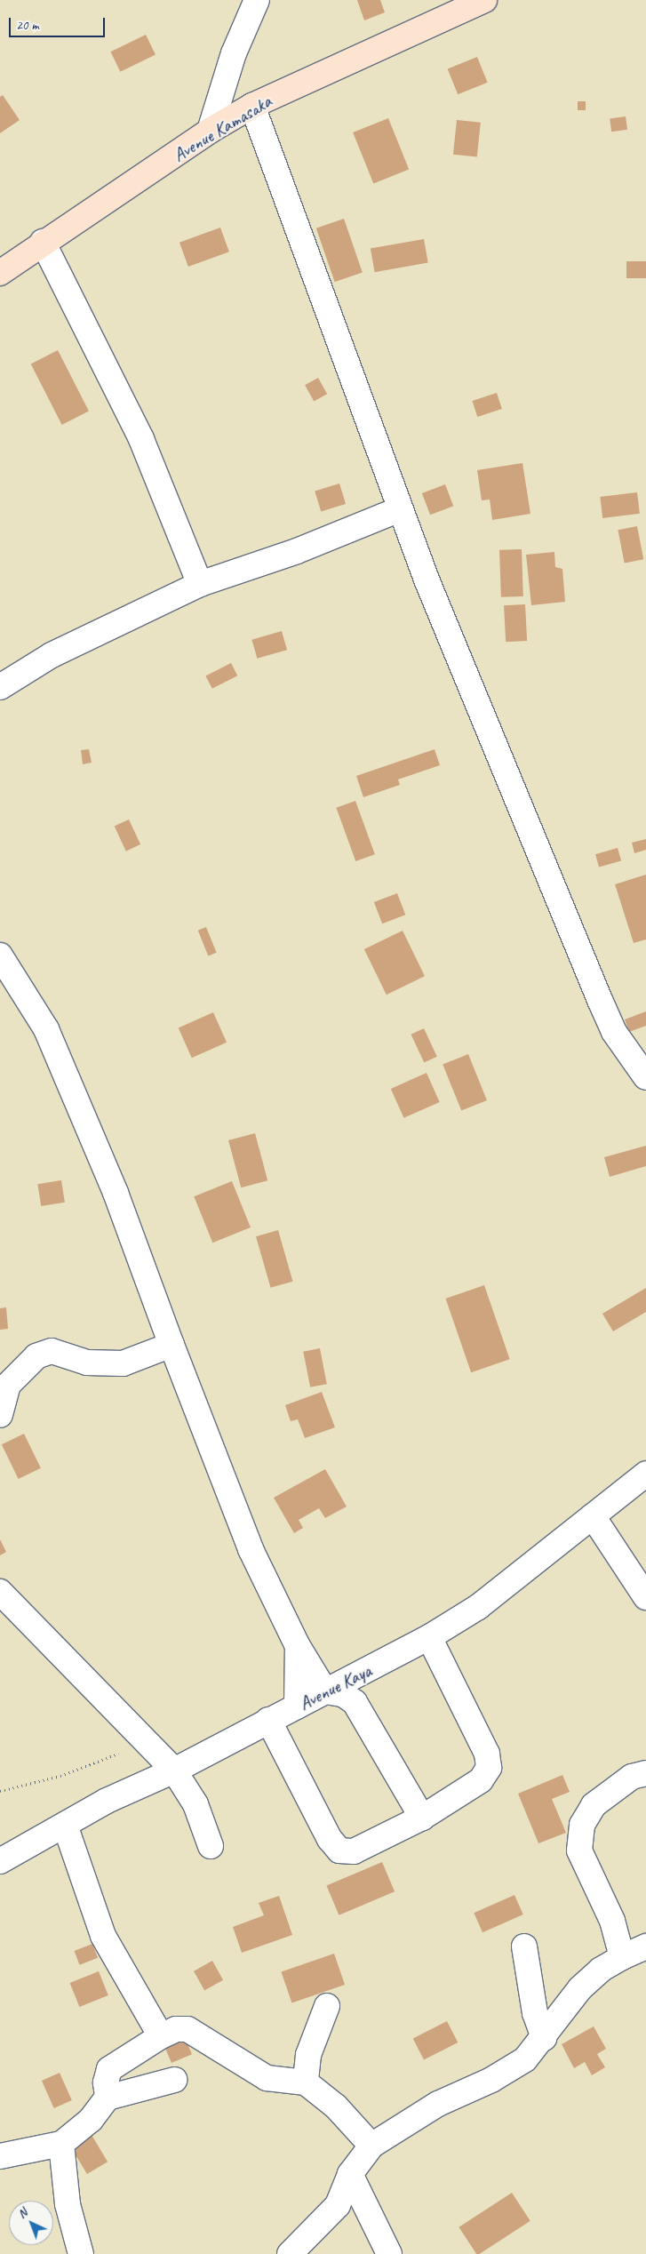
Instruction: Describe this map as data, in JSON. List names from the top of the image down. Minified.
{"streets":{"street":["Avenue Kamasaka","Avenue Kaya"]},"scale_bar":"20 m","north":"top left"}
